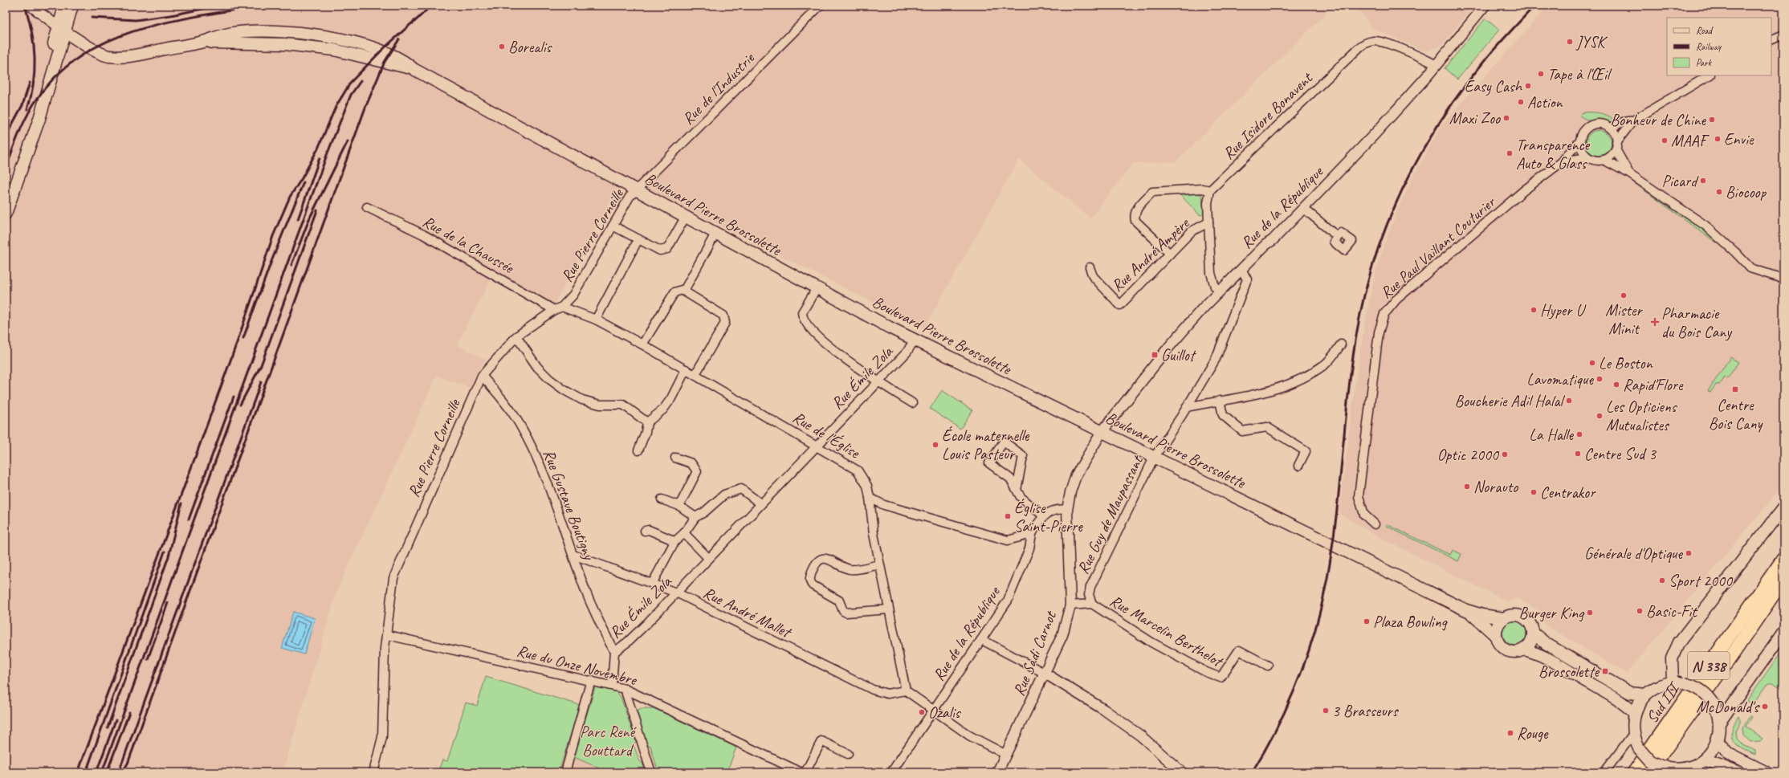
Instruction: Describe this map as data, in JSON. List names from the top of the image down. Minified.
{"streets":{"highway":["N 338","Sud III"],"main road":["Boulevard Pierre Brossolette"],"street":["Rue de l'Industrie","Rue Isidore Bonavent","Rue de la République","Rue Pierre Corneille","Rue de la Chaussée","Rue Paul Vaillant Couturier","Rue André Ampère","Rue Émile Zola","Rue de l'Église","Rue Gustave Boutigny","Rue Guy de Maupassant","Rue André Mallet","Rue Marcelin Berthelot","Rue Sadi Carnot","Rue du Onze Novembre"]},"crossings":[["Rue de l'Industrie","Boulevard Pierre Brossolette"],["Rue de l'Industrie","Rue Pierre Corneille"],["Rue Isidore Bonavent","Rue de la République"],["Rue de la République","Boulevard Pierre Brossolette"],["Rue de la République","Rue Guy de Maupassant"],["Rue de la République","Rue Sadi Carnot"],["Boulevard Pierre Brossolette","Rue Pierre Corneille"],["Boulevard Pierre Brossolette","Rue Émile Zola"],["Boulevard Pierre Brossolette","Rue Guy de Maupassant"],["Boulevard Pierre Brossolette","Rue Sadi Carnot"],["Rue Pierre Corneille","Rue de la Chaussée"],["Rue Pierre Corneille","Rue de l'Église"],["Rue Pierre Corneille","Rue Gustave Boutigny"],["Rue Pierre Corneille","Rue du Onze Novembre"],["Rue Émile Zola","Rue de l'Église"],["Rue Émile Zola","Rue Gustave Boutigny"],["Rue Émile Zola","Rue André Mallet"],["Rue Émile Zola","Rue du Onze Novembre"],["Rue de l'Église","Rue André Mallet"],["Rue Gustave Boutigny","Rue André Mallet"],["Rue Guy de Maupassant","Rue Marcelin Berthelot"],["Rue Marcelin Berthelot","Rue Sadi Carnot"]],"parks":["Parc René Bouttard"],"places":{"other":["JYSK","Borealis","Tape à l'Œil","Easy Cash","Action","Maxi Zoo","Bonheur de Chine","Envie","MAAF","Transparence Auto & Glass","Picard","Biocoop","Mister Minit","Hyper U","Le Boston","Lavomatique","Rapid'Flore","Boucherie Adil Halal","Les Opticiens Mutualistes","La Halle","École maternelle Louis Pasteur","Centre Sud 3","Optic 2000","Norauto","Centrakor","Église Saint-Pierre","Générale d'Optique","Sport 2000","Basic-Fit","Burger King","Plaza Bowling","McDonald's","3 Brasseurs","Ozalis","Rouge"],"health":["Pharmacie du Bois Cany"],"transit":["Guillot","Centre Bois Cany","Brossolette"]},"legend":["Road","Railway","Park"]}
